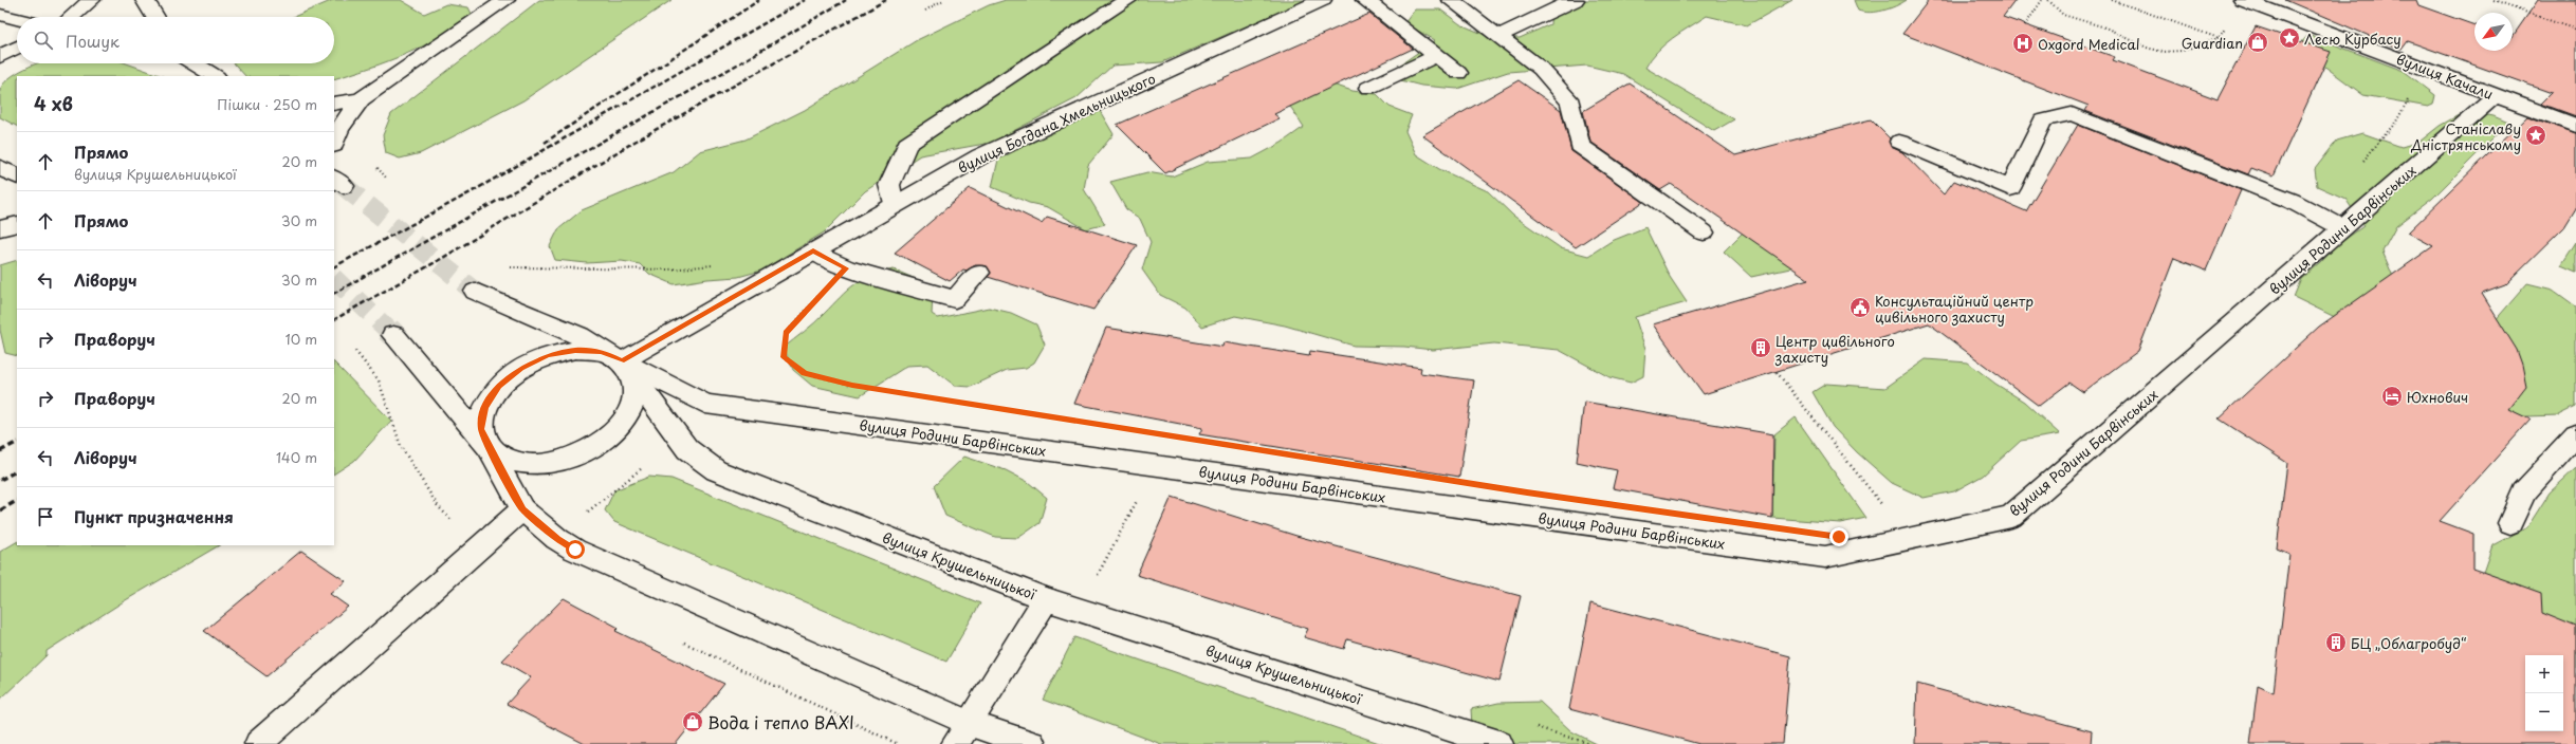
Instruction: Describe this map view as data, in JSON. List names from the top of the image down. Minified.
{"streets":{"main road":["вулиця Качали","вулиця Богдана Хмельницького","вулиця Родини Барвінських","вулиця Крушельницької"]},"crossings":[["вулиця Качали","вулиця Родини Барвінських"],["вулиця Богдана Хмельницького","вулиця Родини Барвінських"],["вулиця Богдана Хмельницького","вулиця Крушельницької"],["вулиця Родини Барвінських","вулиця Крушельницької"]],"places":{"place":["Лесю Курбасу","Станіславу Дністрянському"],"shop":["Guardian","Вода і тепло BAXI"],"hospital":["Oxgord Medical"],"public building":["Консультаційний центр цивільного захисту"],"building":["Центр цивільного захисту","БЦ „Облагробуд“"],"hotel":["Юхнович"]},"north":"bottom left","page":{"search":"Пошук","heading":["4 хв","Пішки · 250 m"],"list":[["Прямо","вулиця Крушельницької","20 m"],["Прямо","30 m"],["Ліворуч","30 m"],["Праворуч","10 m"],["Праворуч","20 m"],["Ліворуч","140 m"],"Пункт призначення"],"map_buttons":["+","−"]}}
